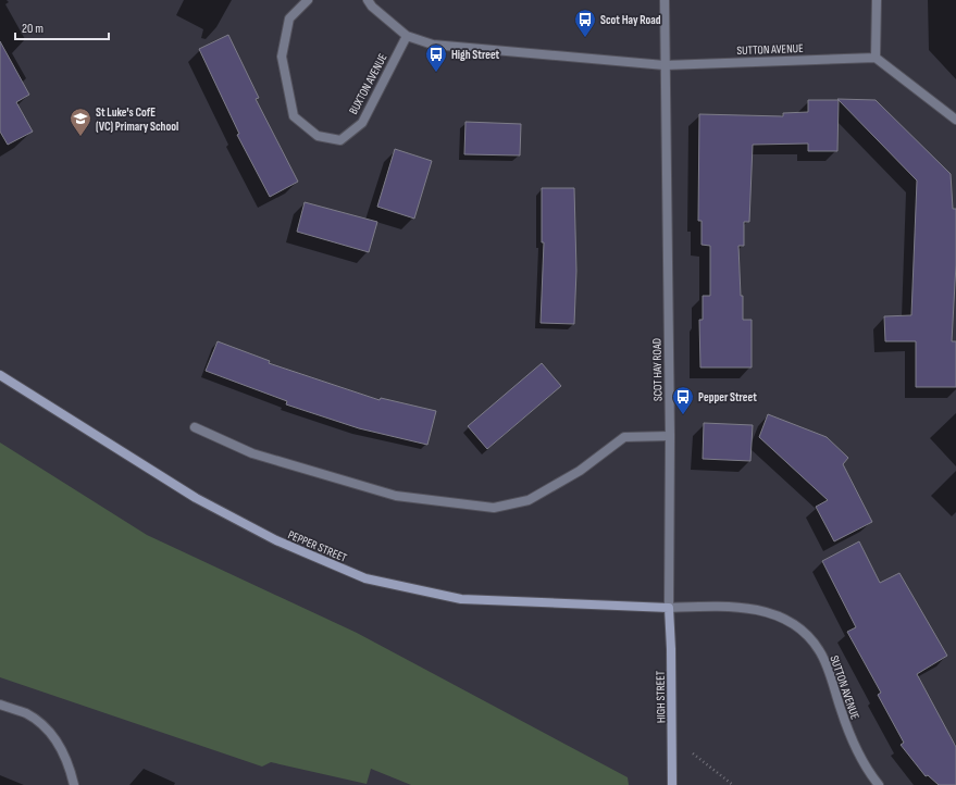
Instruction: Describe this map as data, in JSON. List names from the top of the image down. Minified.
{"streets":{"main road":["PEPPER STREET","HIGH STREET"],"street":["SUTTON AVENUE","BUXTON AVENUE","SCOT HAY ROAD"]},"crossings":[["SUTTON AVENUE","SCOT HAY ROAD"],["SUTTON AVENUE","PEPPER STREET"],["SUTTON AVENUE","HIGH STREET"],["SCOT HAY ROAD","PEPPER STREET"],["SCOT HAY ROAD","HIGH STREET"],["PEPPER STREET","HIGH STREET"]],"places":{"bus stop":["Scot Hay Road","High Street","Pepper Street"],"school or university":["St Luke's CofE (VC) Primary School"]},"scale_bar":"20 m"}
